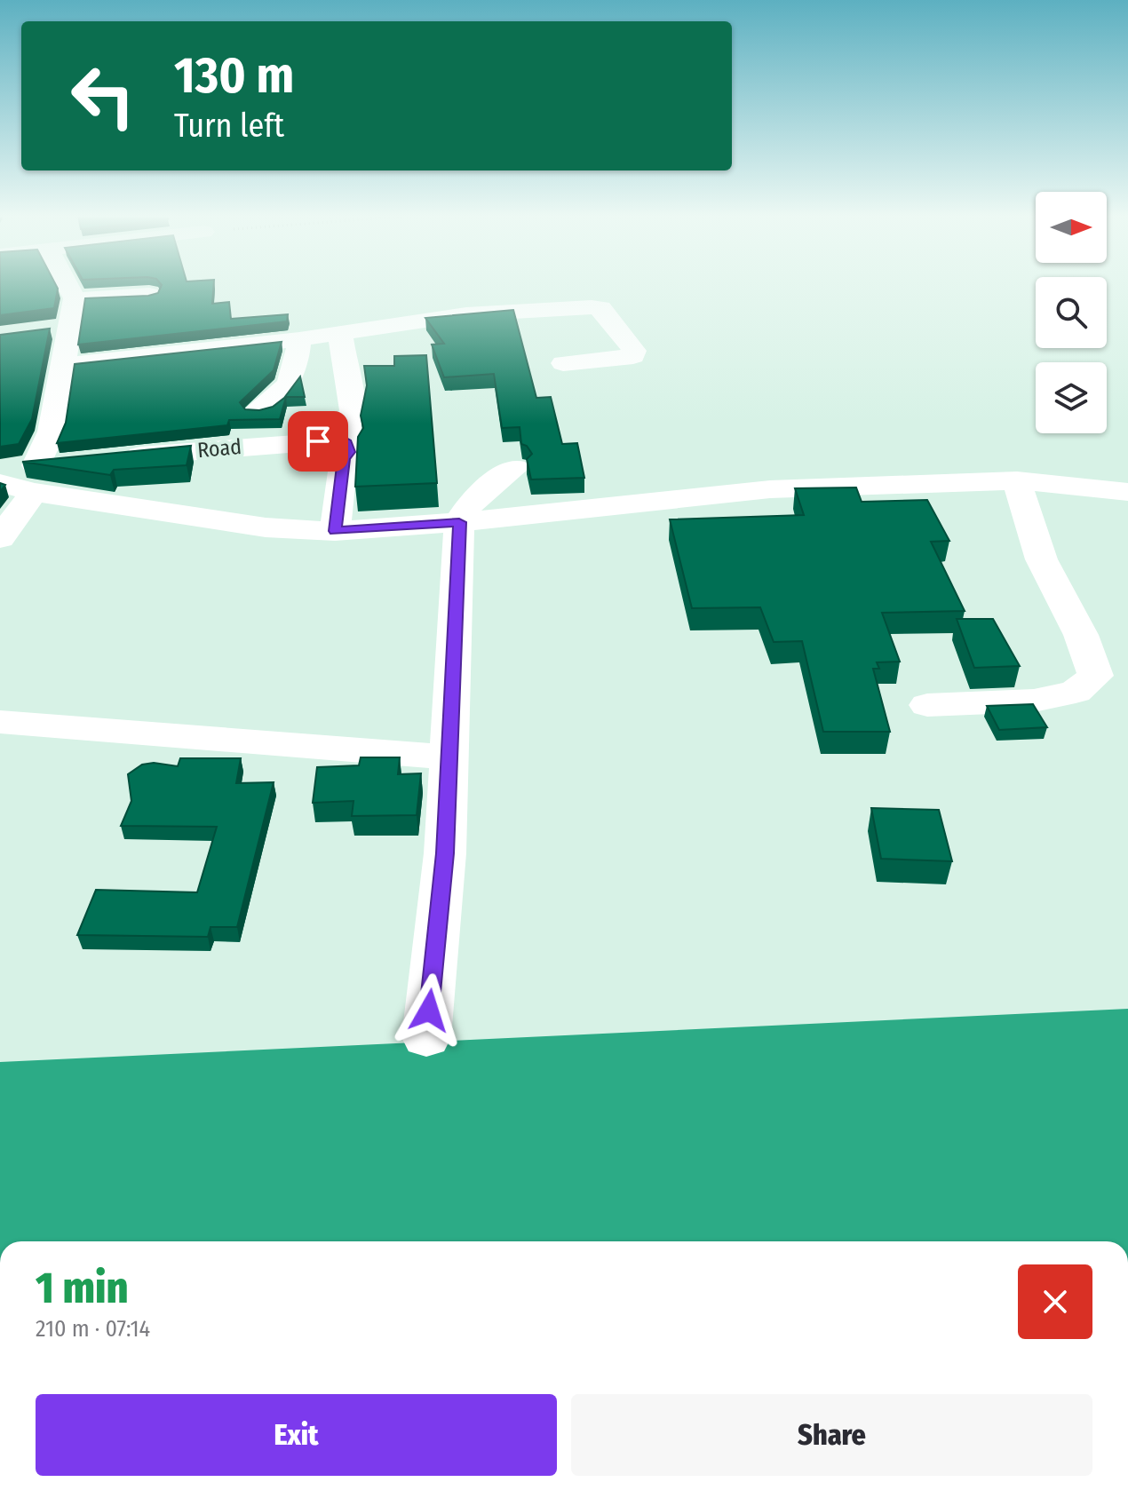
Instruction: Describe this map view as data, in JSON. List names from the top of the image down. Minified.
{"streets":{"street":["Road"]},"north":"right","page":{"turn":["130 m","Turn left"],"heading":["1 min","210 m · 07:14"],"buttons":["Exit","Share"]}}
